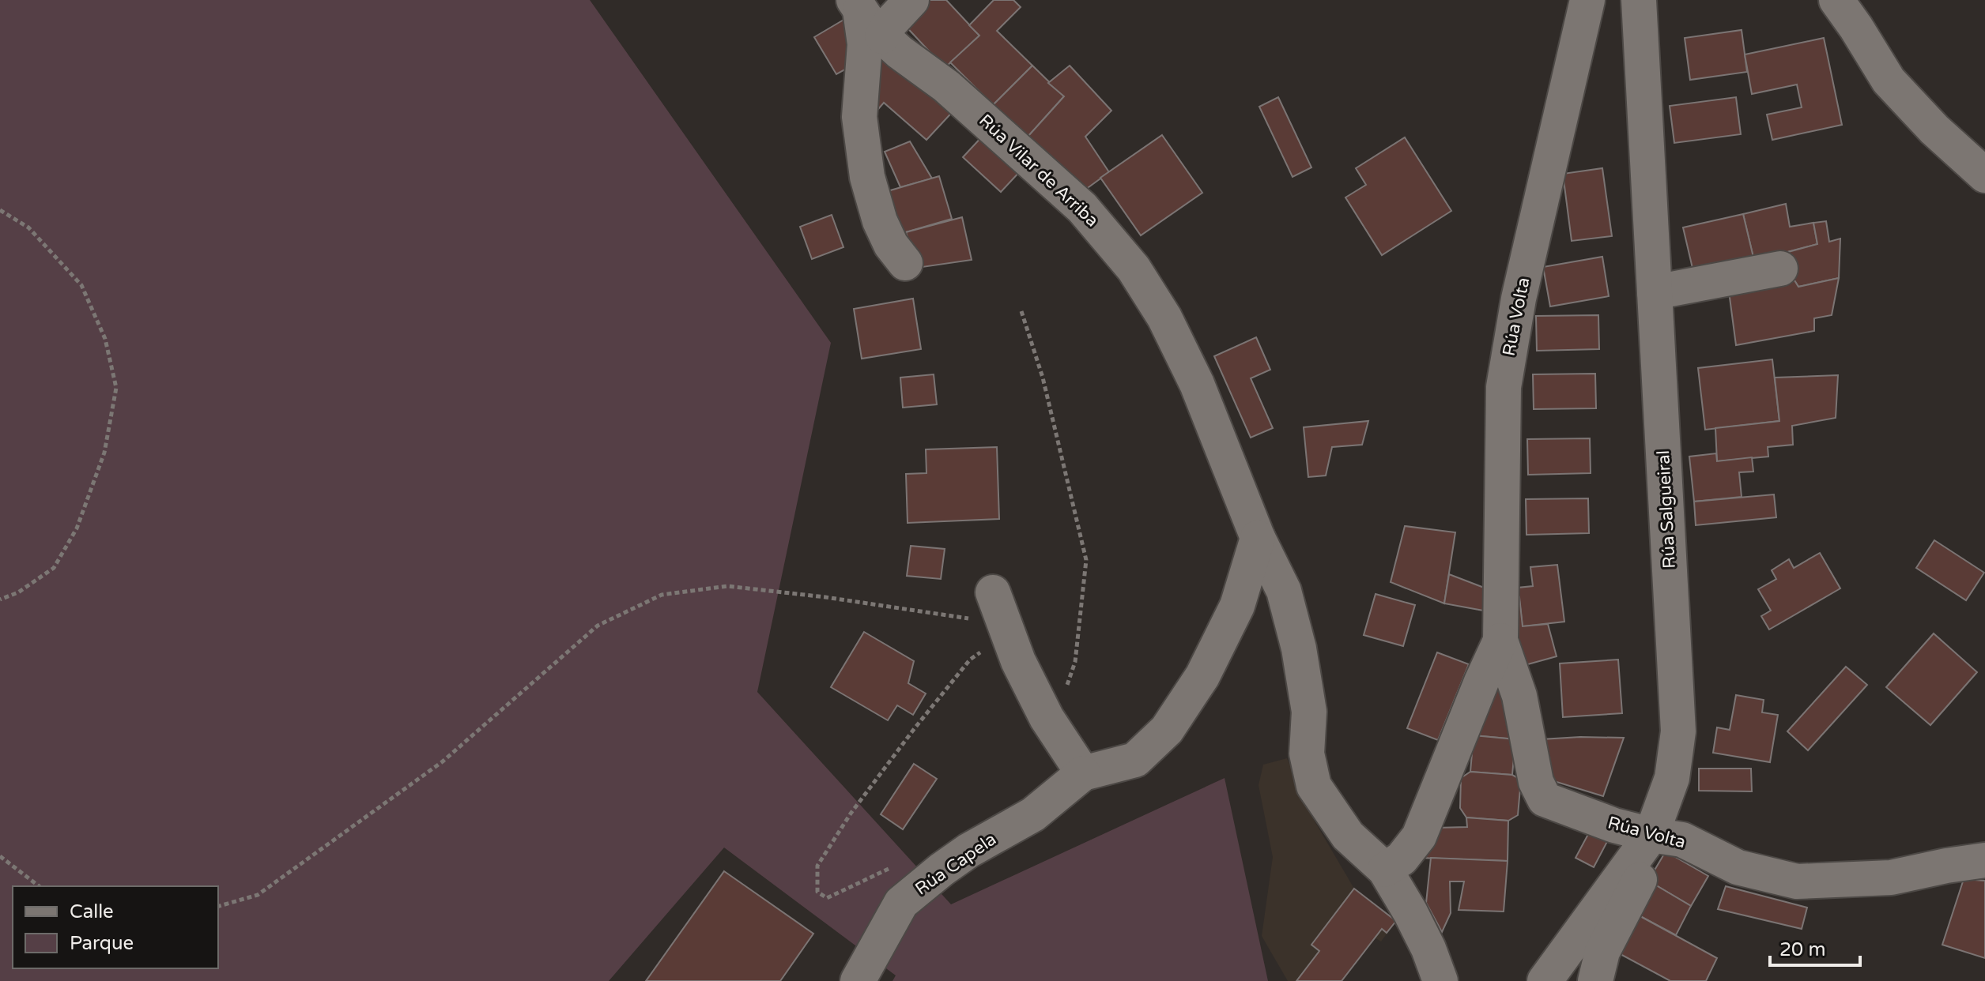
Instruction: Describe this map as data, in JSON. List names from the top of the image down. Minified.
{"streets":{"street":["Rúa Vilar de Arriba","Rúa Volta","Rúa Salgueiral","Rúa Capela"]},"crossings":[["Rúa Vilar de Arriba","Rúa Volta"],["Rúa Volta","Rúa Salgueiral"]],"legend":["Calle","Parque"],"scale_bar":"20 m"}
